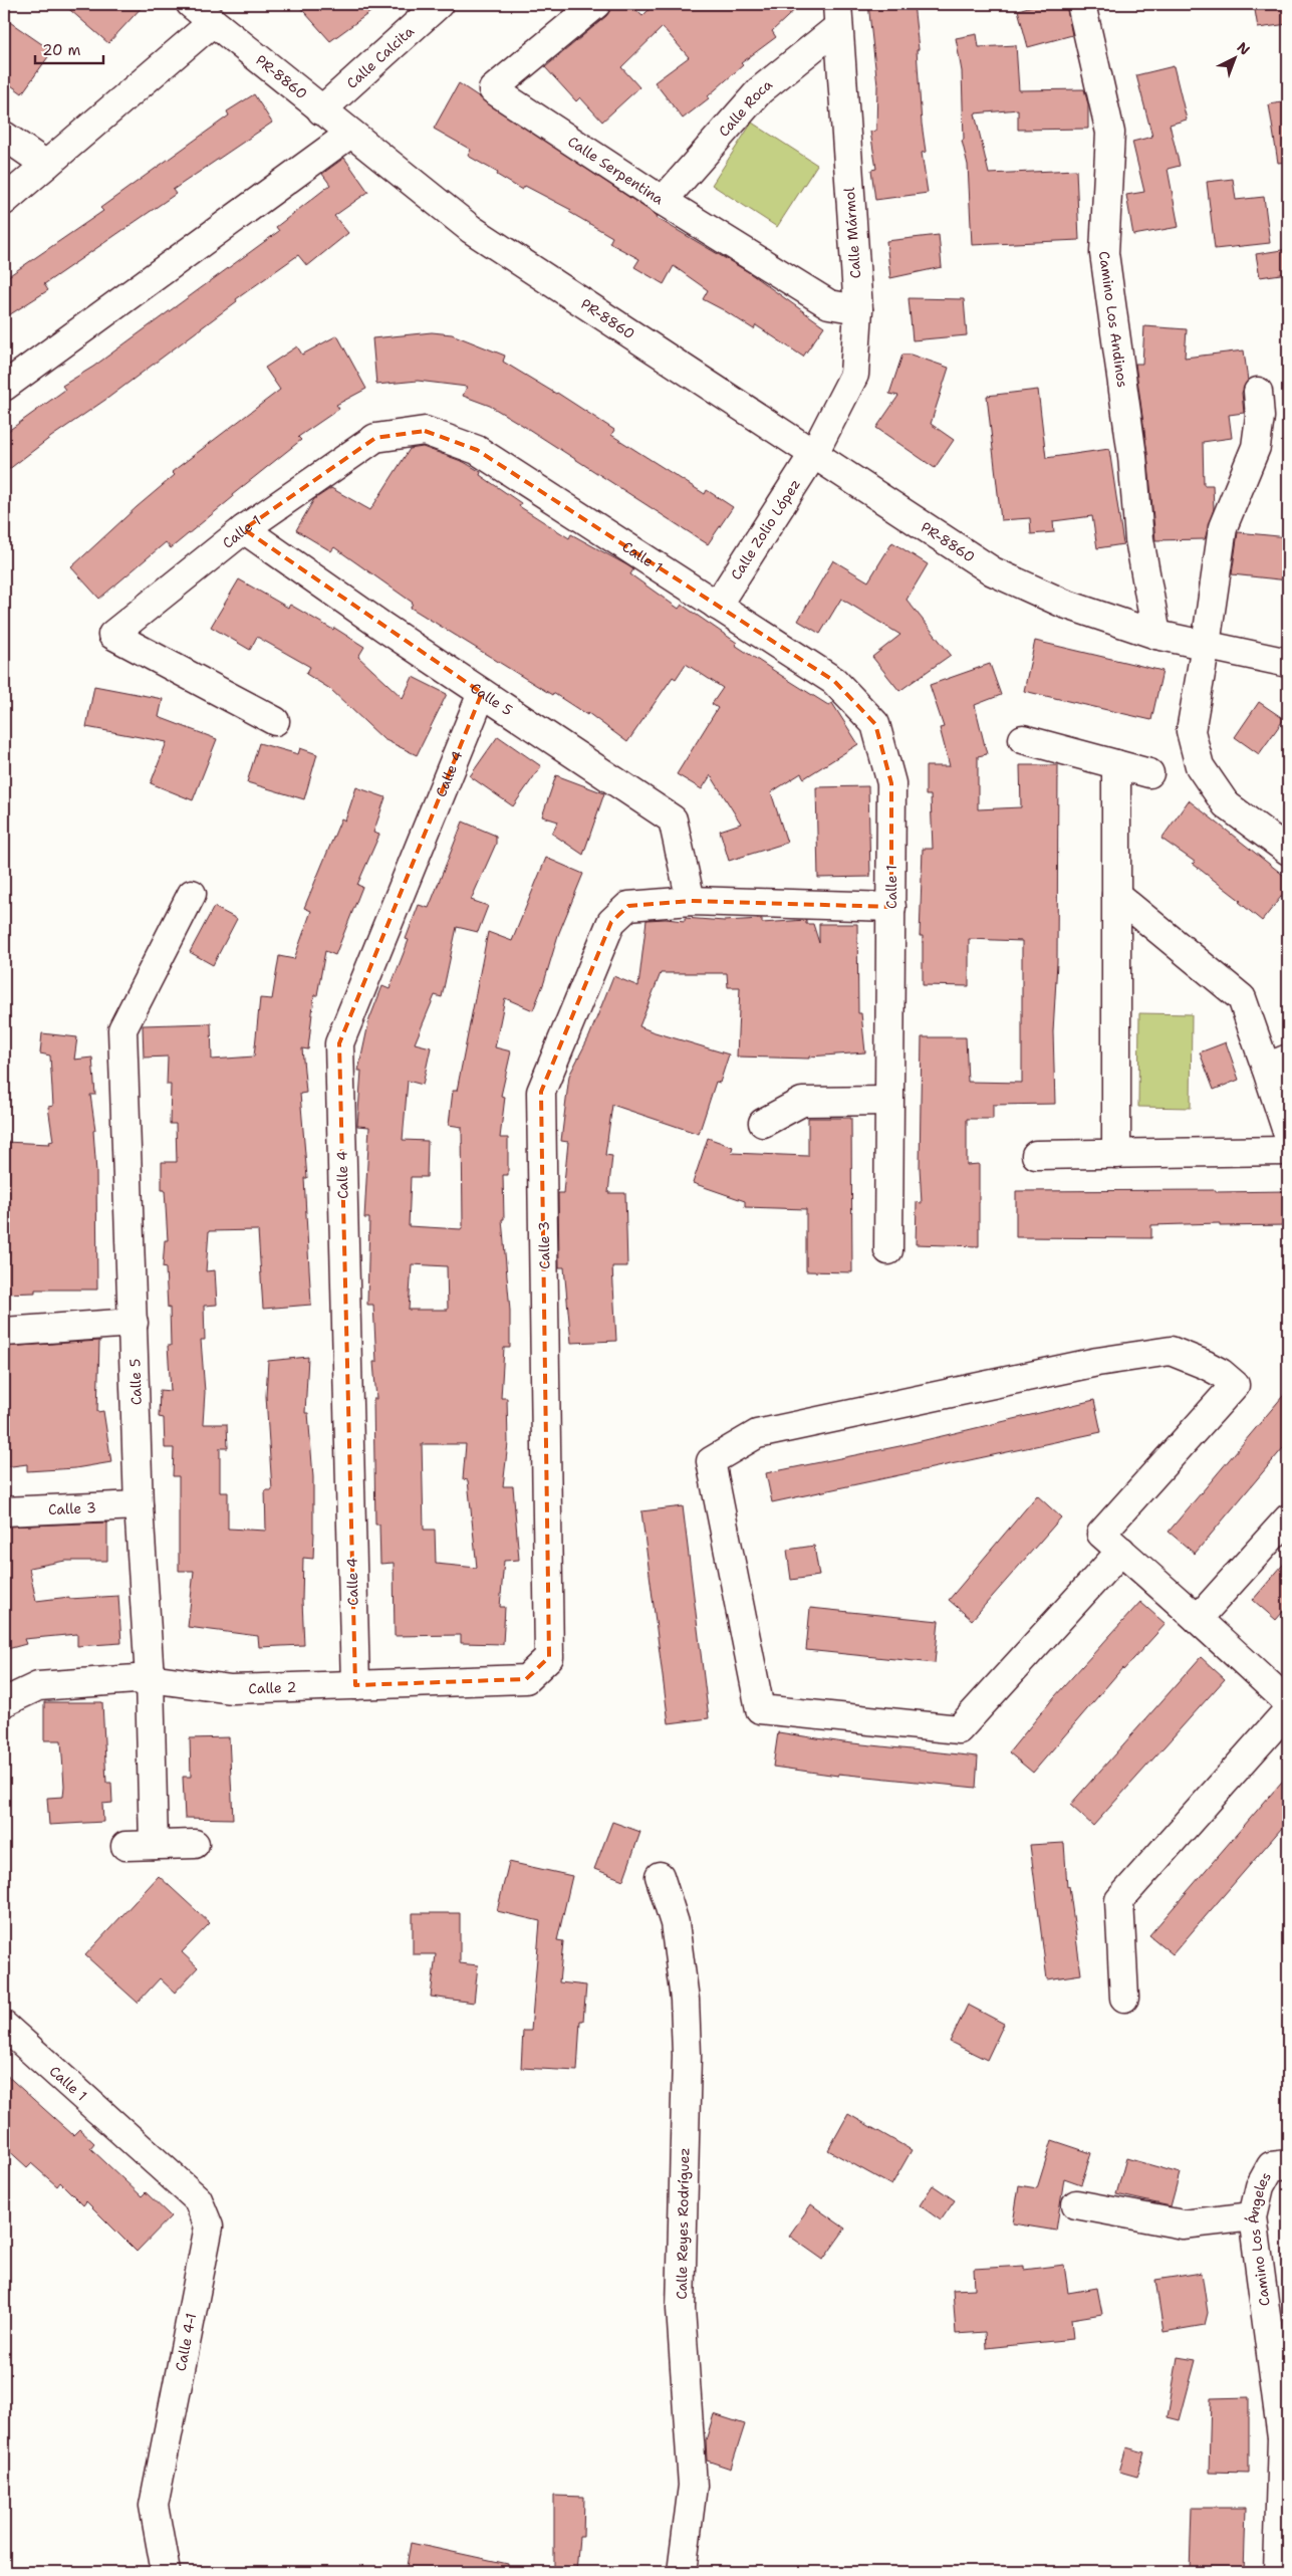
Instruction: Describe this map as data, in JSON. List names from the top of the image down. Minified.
{"streets":{"street":["Calle Calcita","PR-8860","Calle Roca","Calle Serpentina","Calle Mármol","Camino Los Andinos","Calle Zolio López","Calle 1","Calle 5","Calle 4","Calle 3","Calle 2","Calle Reyes Rodríguez","Camino Los Ángeles","Calle 4-1"]},"crossings":[["Calle Calcita","PR-8860"],["PR-8860","Calle Mármol"],["PR-8860","Camino Los Andinos"],["PR-8860","Calle Zolio López"],["Calle Roca","Calle Serpentina"],["Calle Roca","Calle Mármol"],["Calle Serpentina","Calle Mármol"],["Calle Mármol","Calle Zolio López"],["Calle Zolio López","Calle 1"],["Calle 1","Calle 5"],["Calle 1","Calle 3"],["Calle 1","Calle 4-1"],["Calle 5","Calle 4"],["Calle 5","Calle 3"],["Calle 5","Calle 2"],["Calle 4","Calle 2"],["Calle 3","Calle 2"]],"scale_bar":"20 m","north":"top right"}
